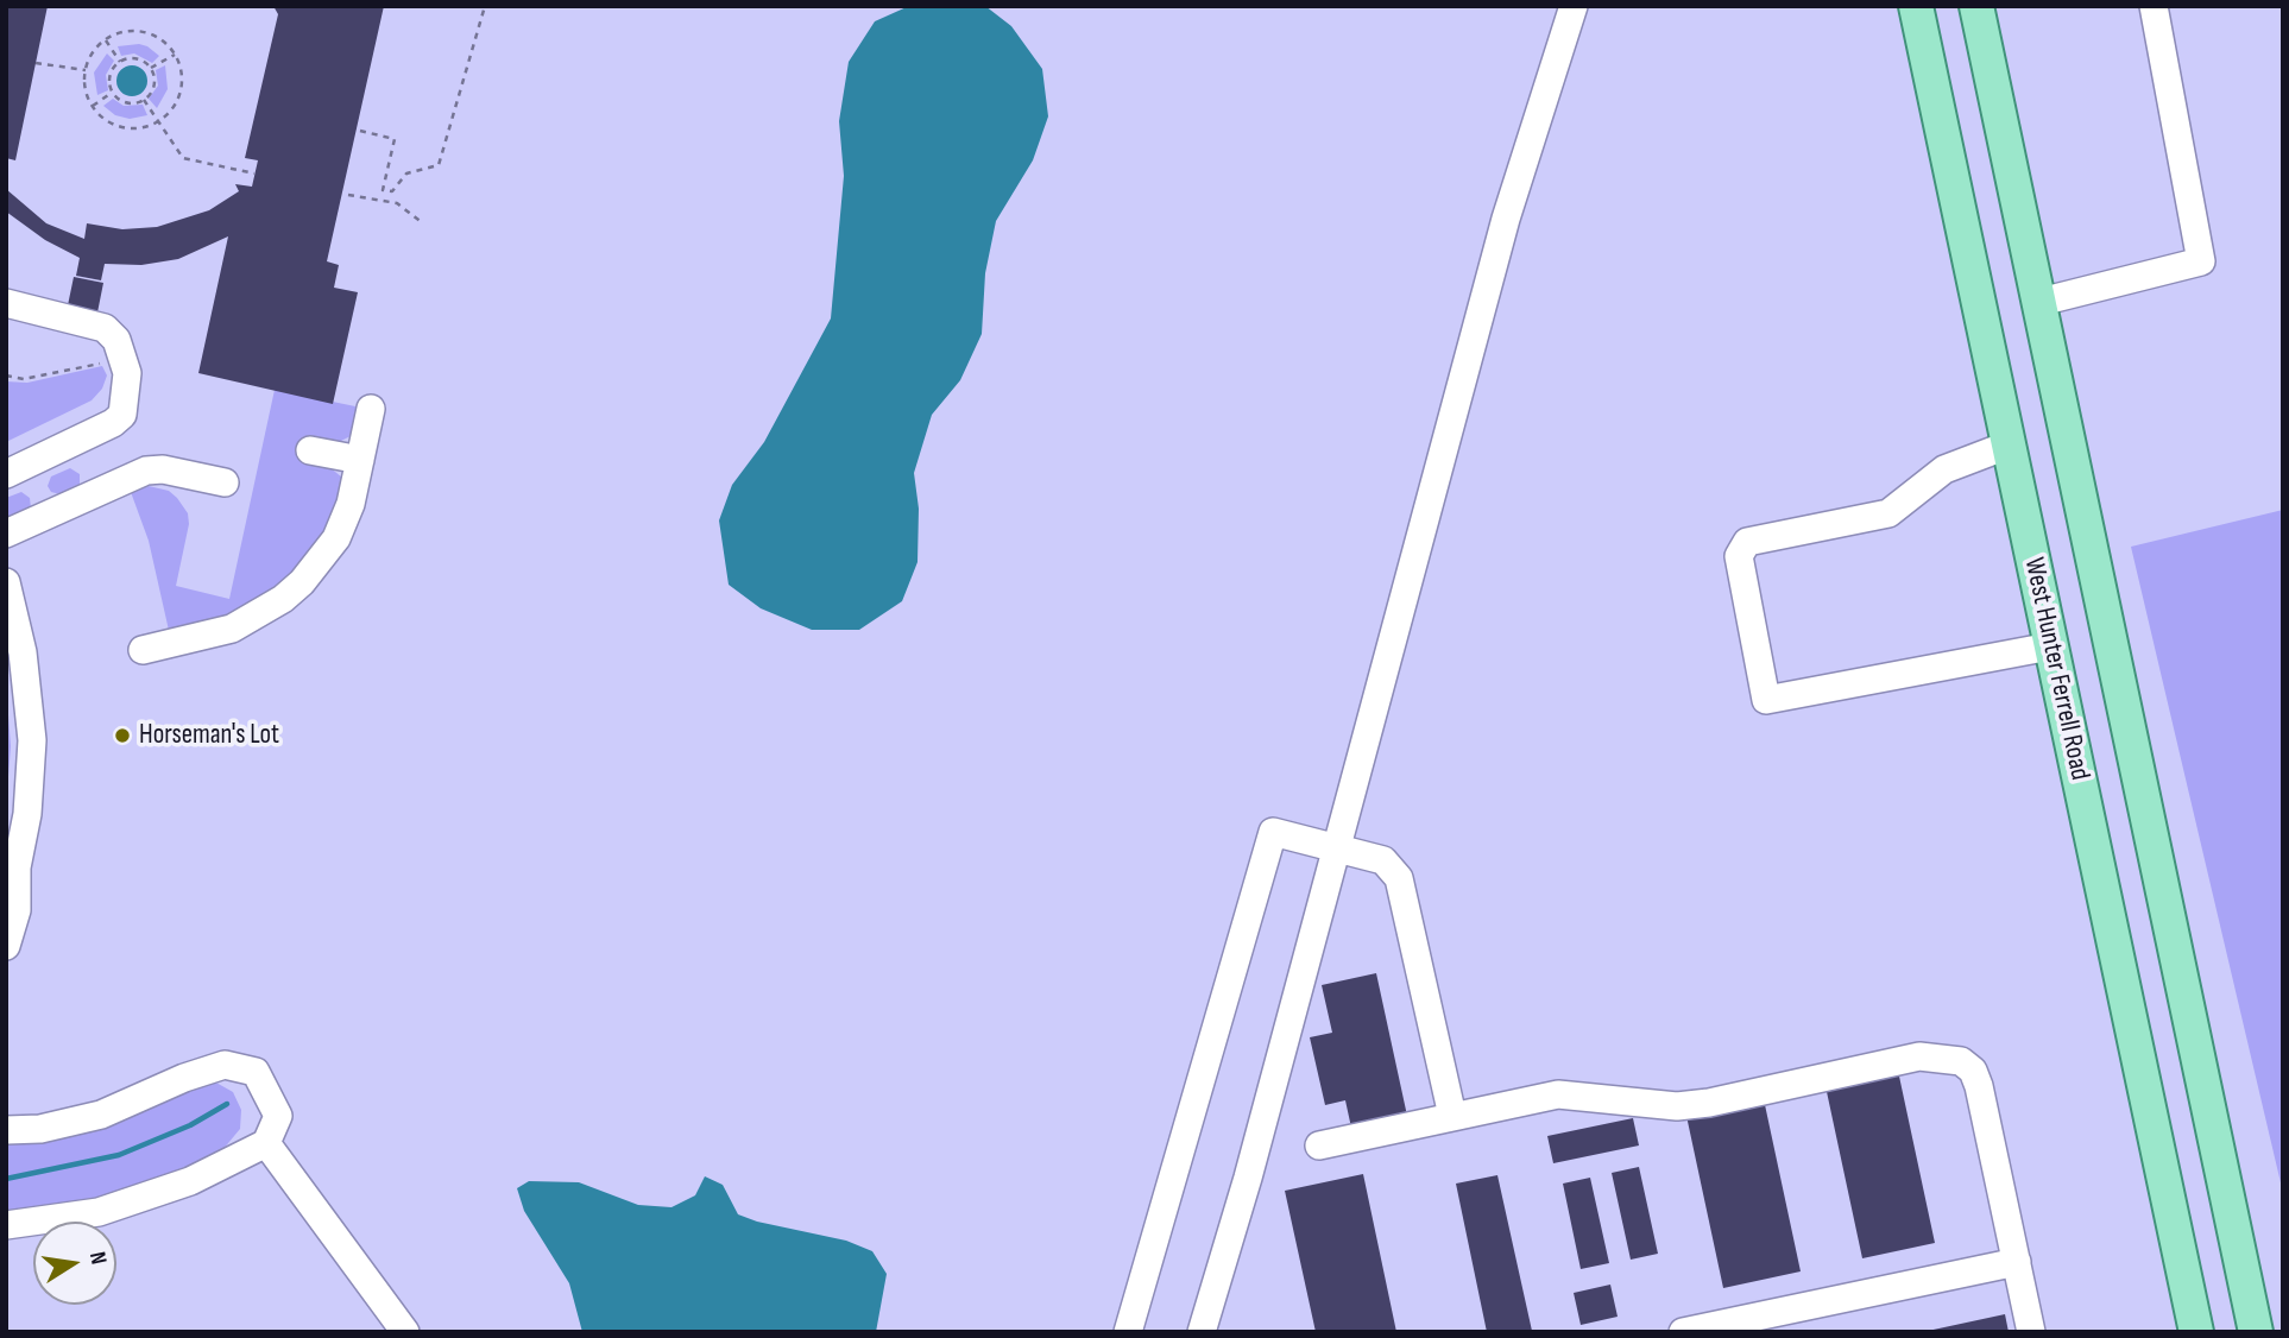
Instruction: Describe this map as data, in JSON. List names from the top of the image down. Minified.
{"streets":{"main road":["West Hunter Ferrell Road"]},"places":["Horseman's Lot"],"north":"right"}
